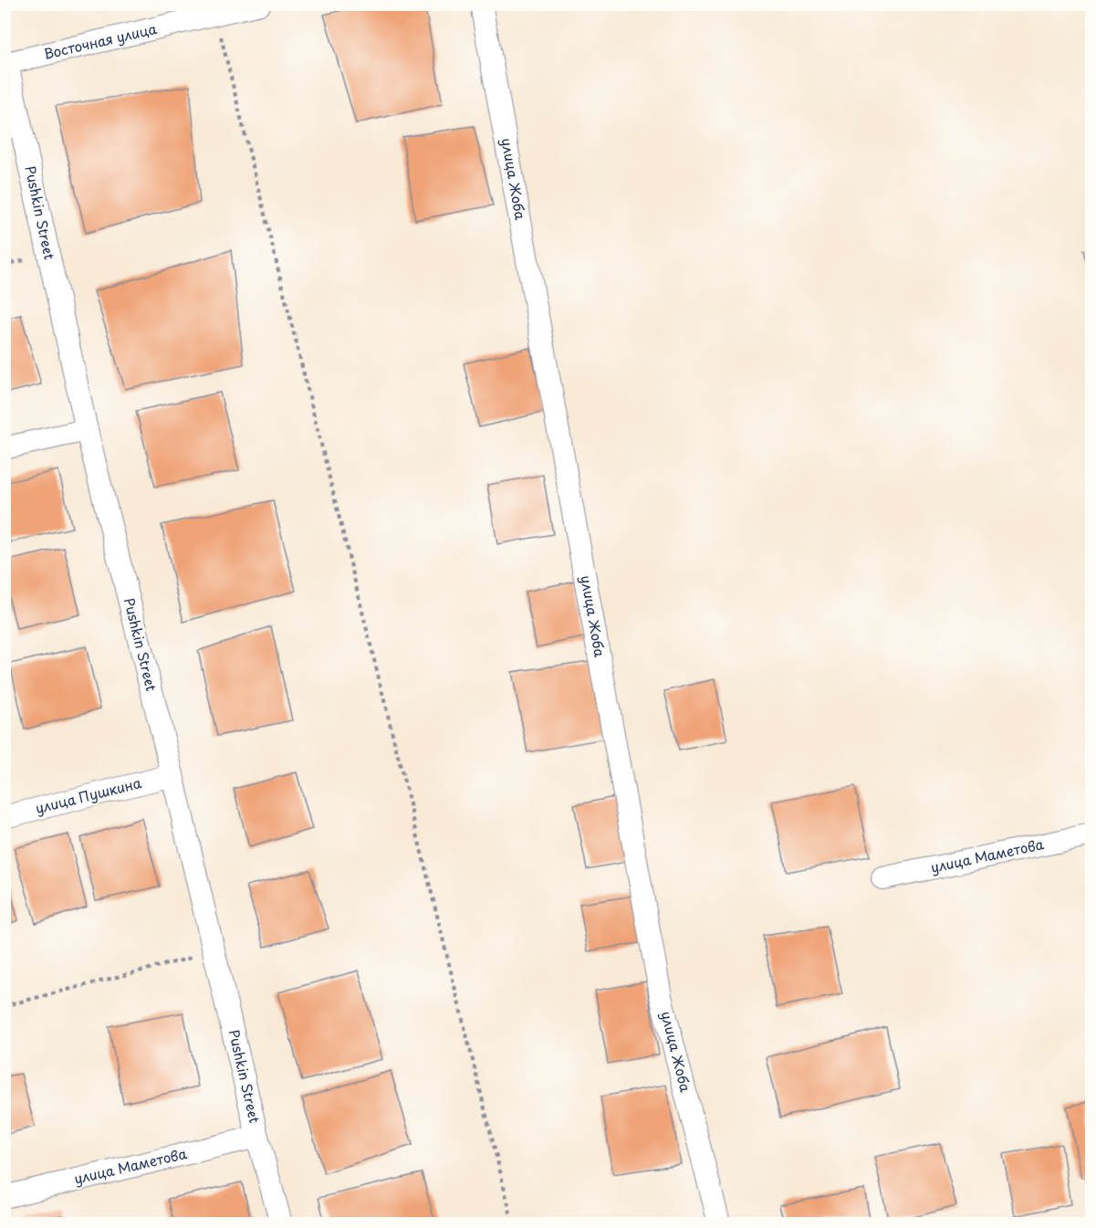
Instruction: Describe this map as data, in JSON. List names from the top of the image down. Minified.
{"streets":{"street":["Восточная улица","улица Жоба","Pushkin Street","улица Пушкина","улица Маметова"]},"crossings":[["Восточная улица","Pushkin Street"],["Pushkin Street","улица Пушкина"],["Pushkin Street","улица Маметова"]]}
